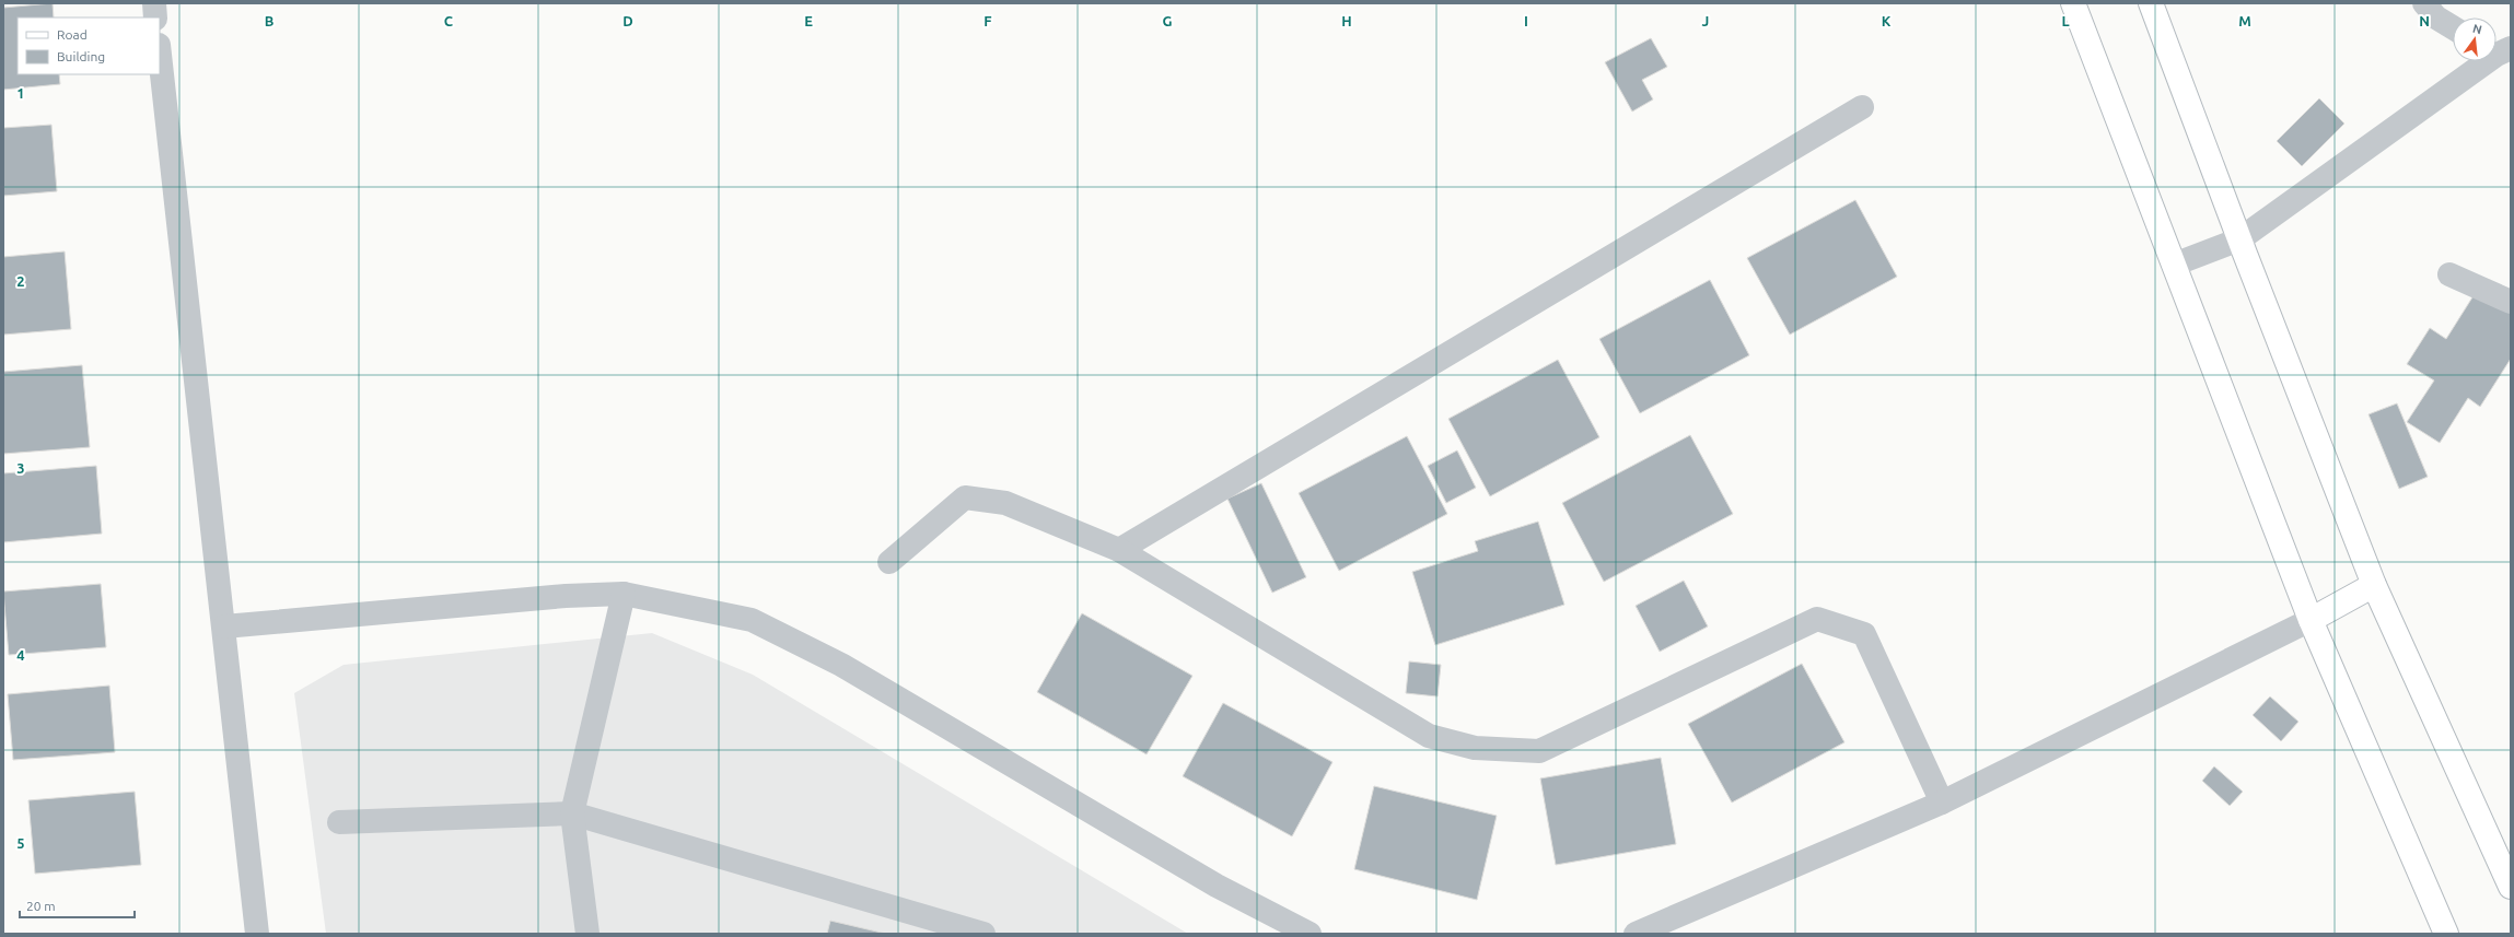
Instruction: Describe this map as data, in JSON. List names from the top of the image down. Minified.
{"legend":["Road","Building"],"scale_bar":"20 m","north":"top","grid":{"columns":["B","C","D","E","F","G","H","I","J","K","L","M","N"],"rows":["1","2","3","4","5"]}}
